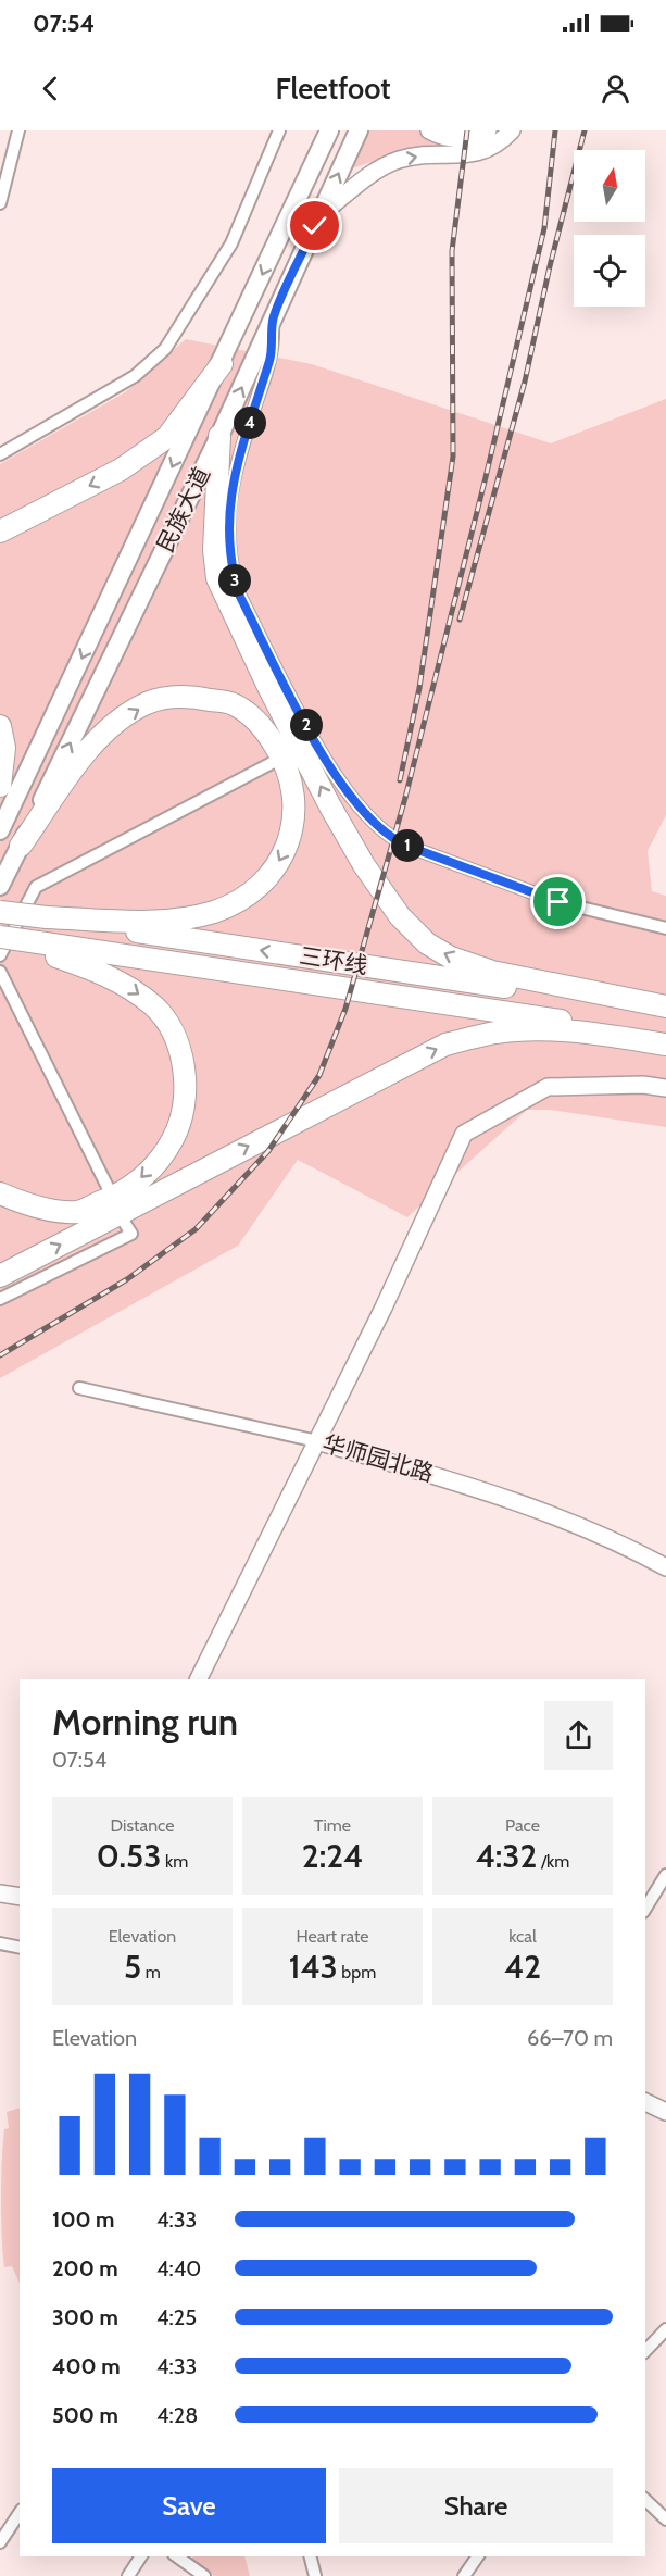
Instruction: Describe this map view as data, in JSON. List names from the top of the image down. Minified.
{"streets":{"highway":["三环线"],"main road":["民族大道","华师园北路"]},"north":"top","page":{"status":"07:54","header":"Fleetfoot","pins":["4","3","2","1"],"heading":["Morning run","07:54"],"stats":[["Distance","0.53 km"],["Time","2:24"],["Pace","4:32 /km"],["Elevation","5 m"],["Heart rate","143 bpm"],["kcal","42"]],"chart":["Elevation","66–70 m"],"list":[{"name":"100 m","note":"4:33"},{"name":"200 m","note":"4:40"},{"name":"300 m","note":"4:25"},{"name":"400 m","note":"4:33"},{"name":"500 m","note":"4:28"}],"buttons":["Save","Share"]}}
